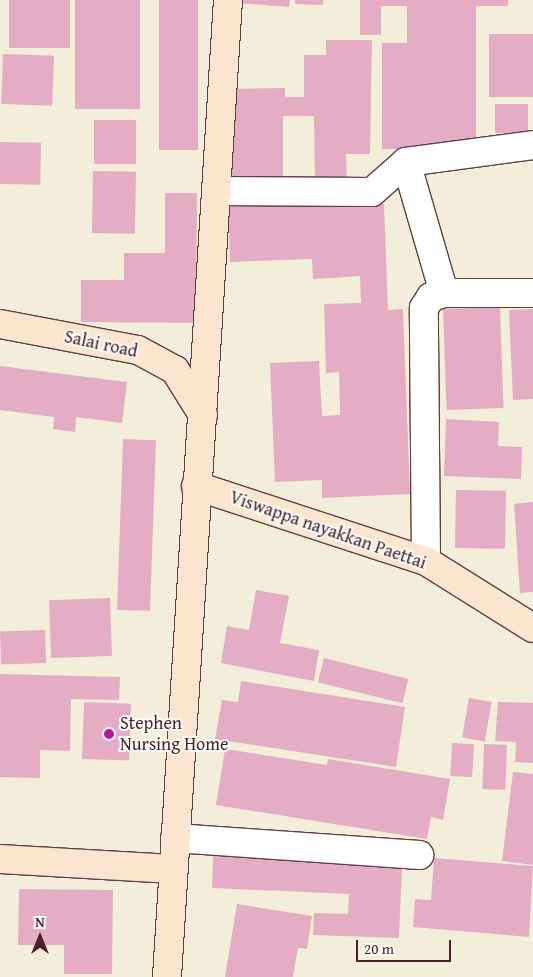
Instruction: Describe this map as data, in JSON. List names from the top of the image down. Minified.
{"streets":{"street":["Salai road","Viswappa nayakkan Paettai"]},"places":["Stephen Nursing Home"],"scale_bar":"20 m","north":"top"}
